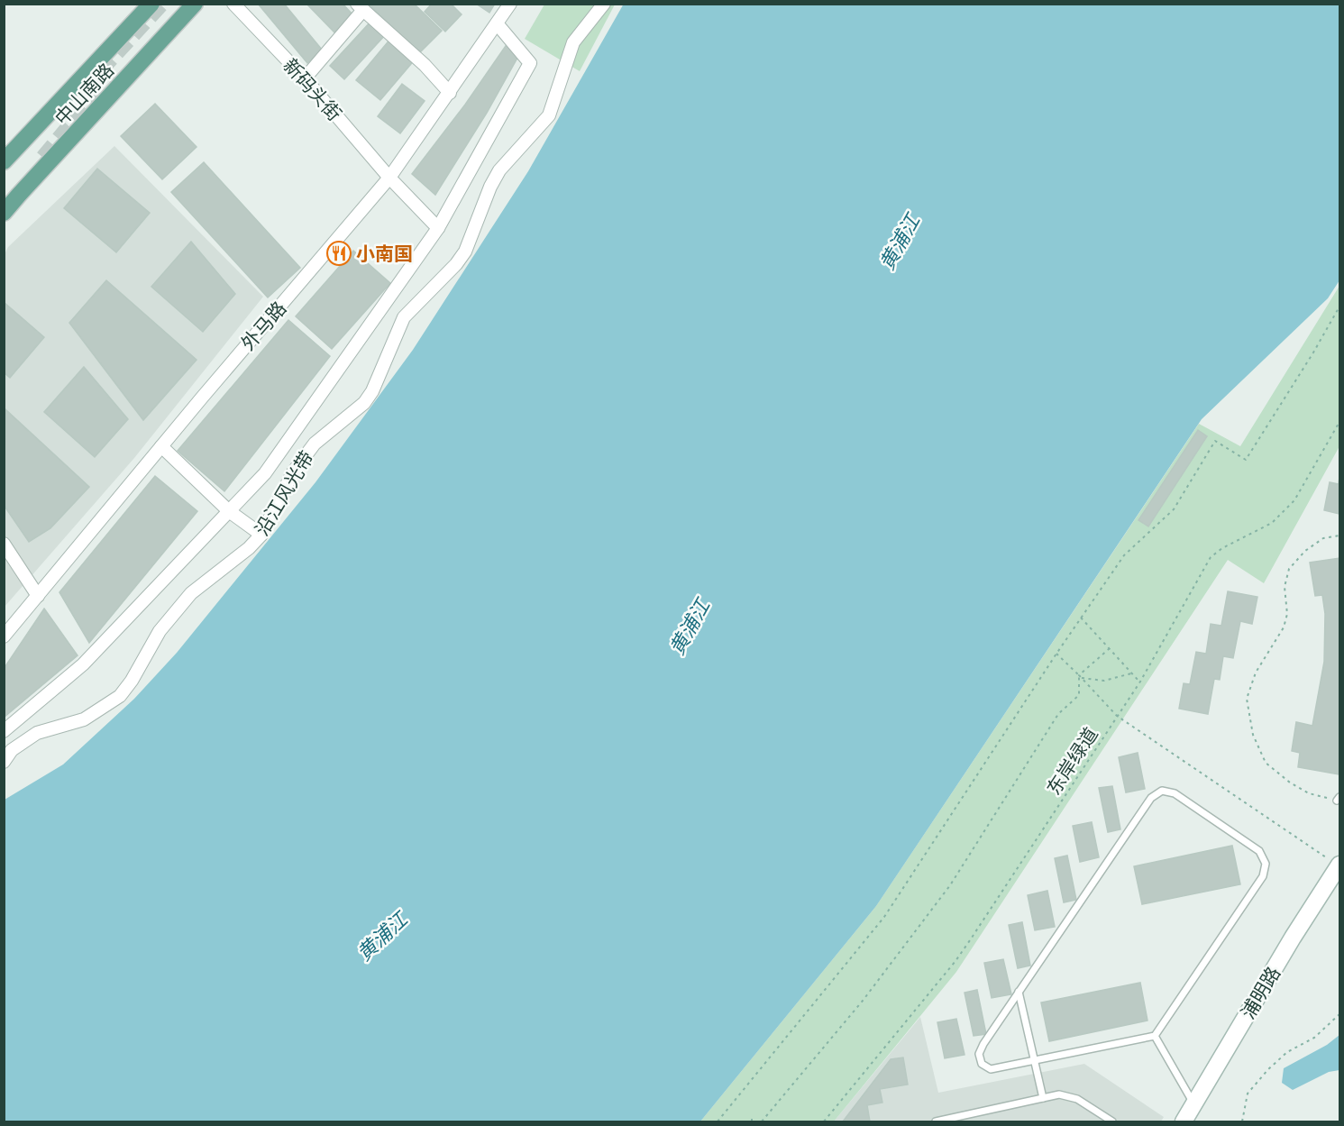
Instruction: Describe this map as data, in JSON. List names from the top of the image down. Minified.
{"streets":{"main road":["中山南路","浦明路"],"street":["新码头街","外马路","沿江风光带"],"path":["东岸绿道"]},"crossings":[["新码头街","外马路"]],"water":["黄浦江"],"places":{"restaurant":["小南国"]}}
